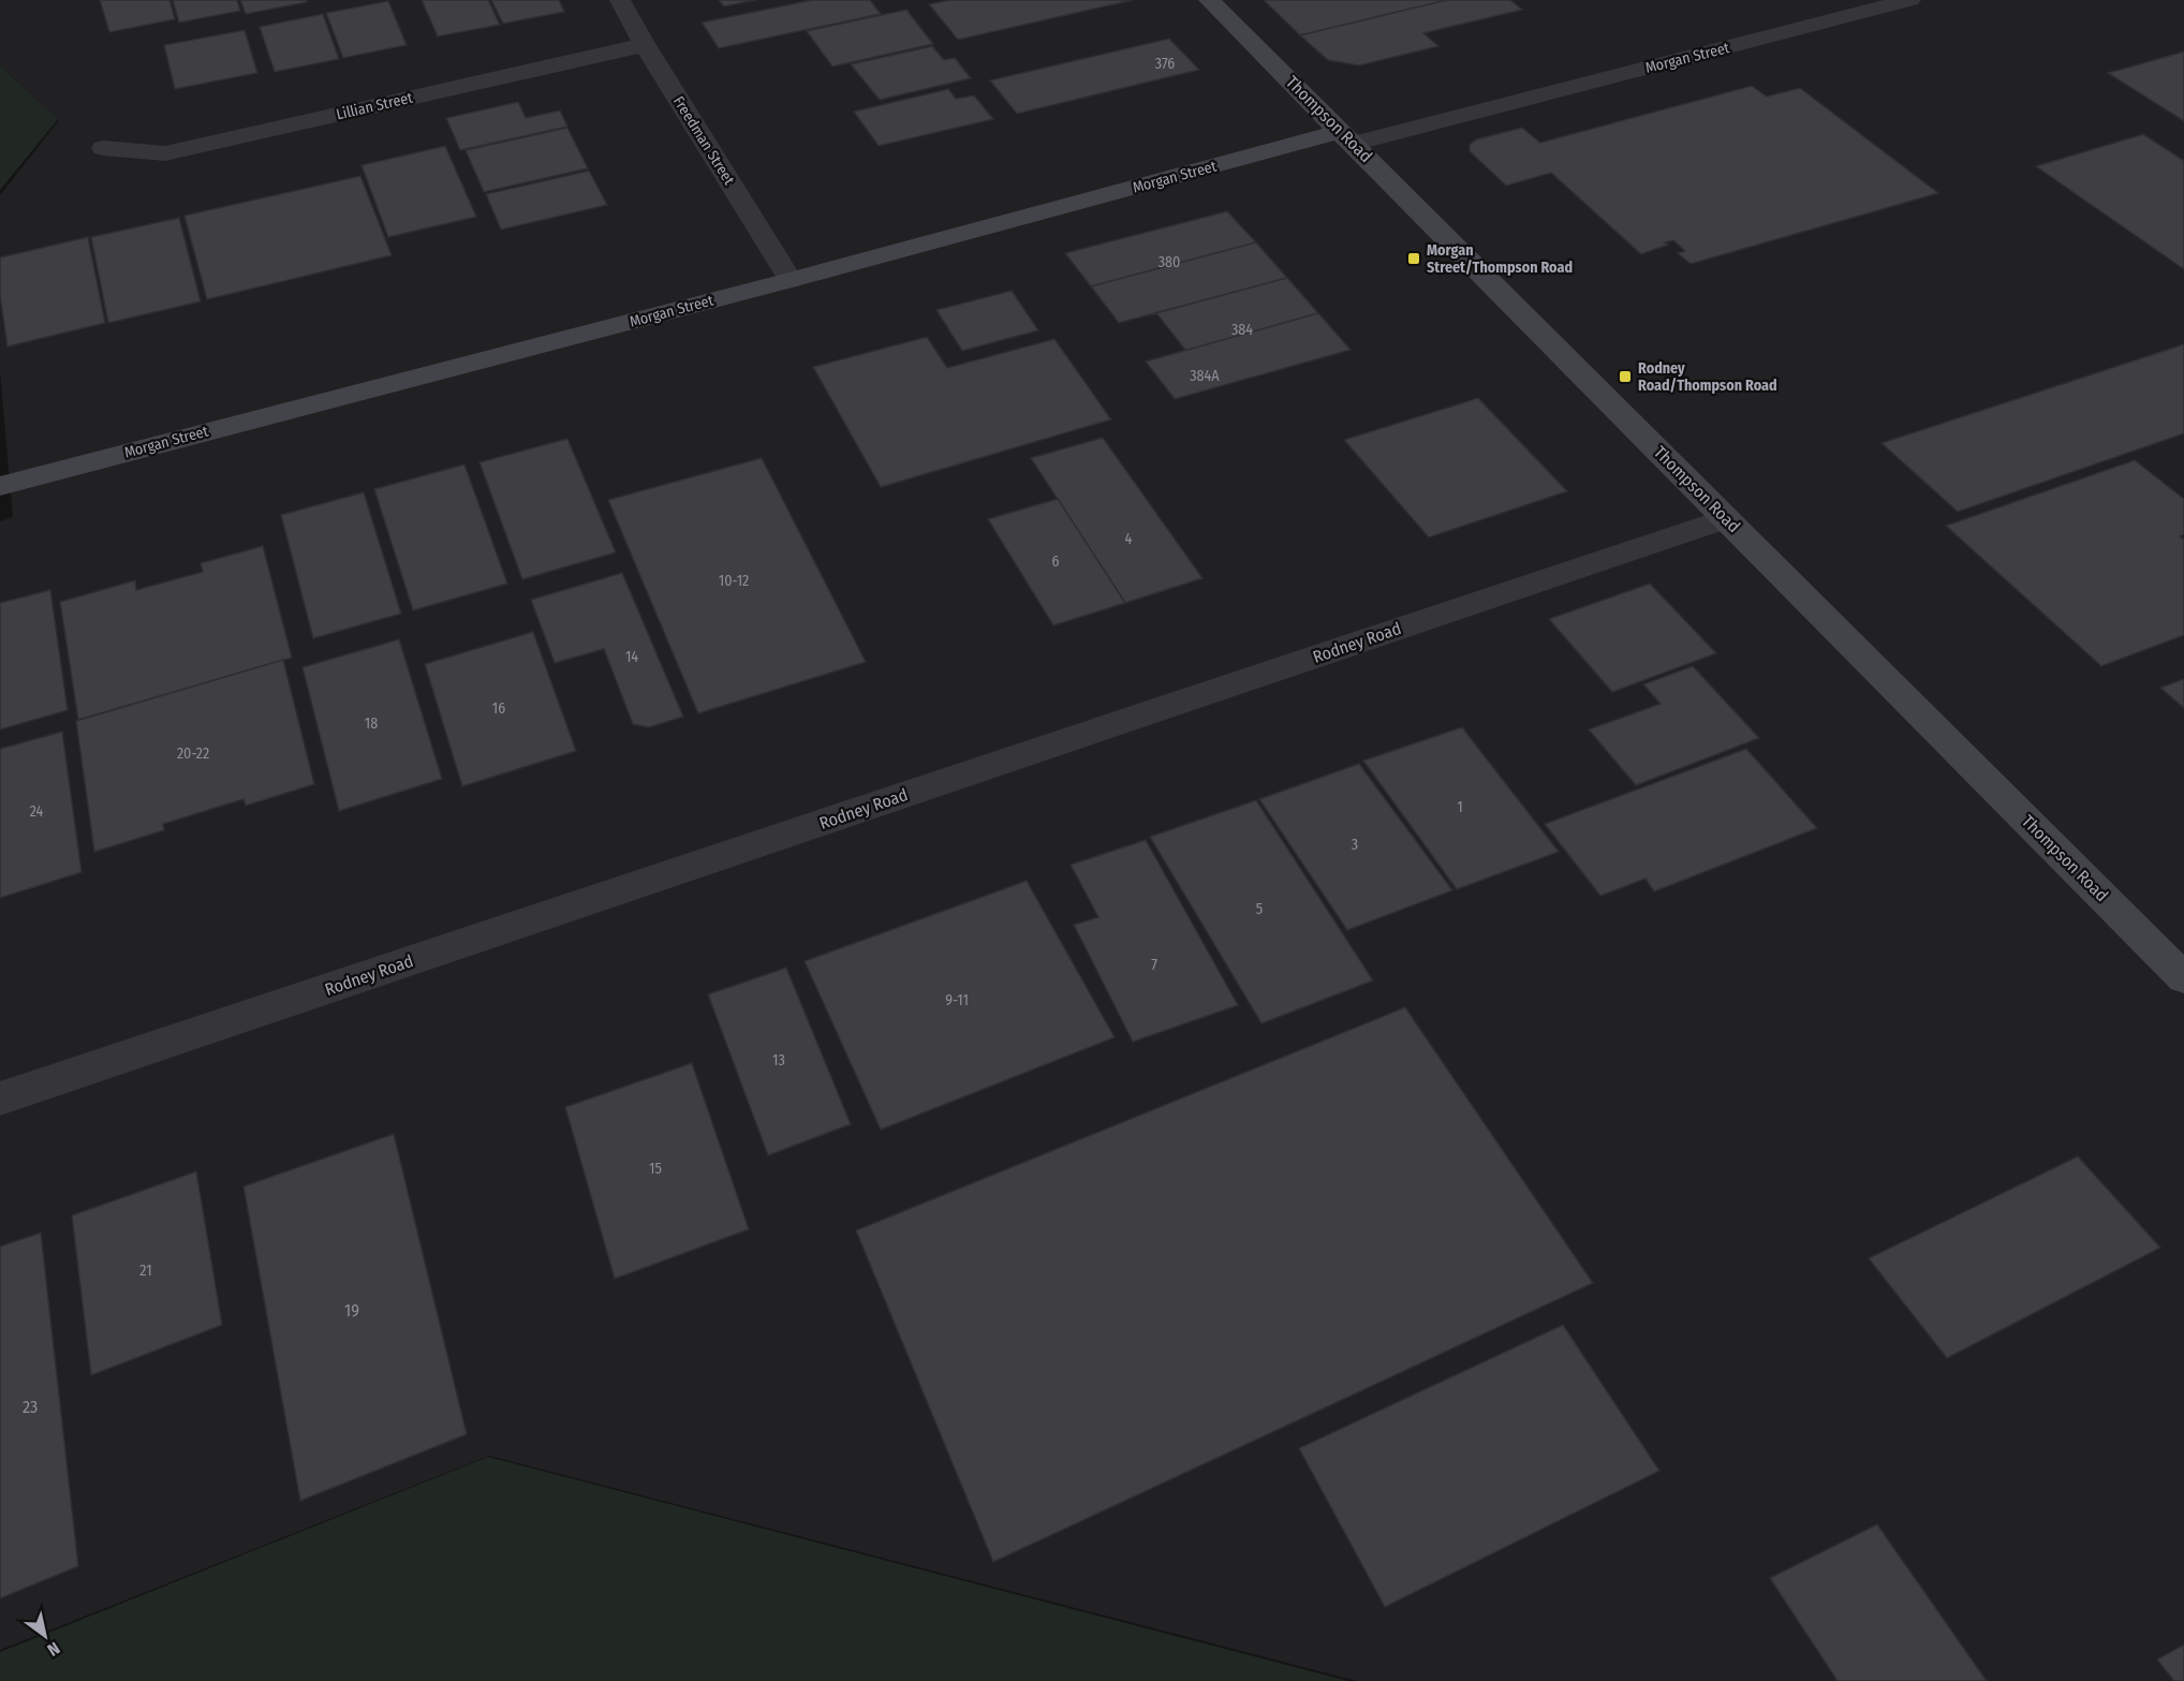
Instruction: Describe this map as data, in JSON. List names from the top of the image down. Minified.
{"streets":{"main road":["Morgan Street","Thompson Road"],"street":["Lillian Street","Freedman Street","Rodney Road"]},"crossings":[["Morgan Street","Thompson Road"],["Morgan Street","Freedman Street"],["Lillian Street","Freedman Street"],["Thompson Road","Rodney Road"]],"places":{"transit":["Morgan Street/Thompson Road","Rodney Road/Thompson Road"]},"house_numbers":["376","380","384","384A","4","6","10-12","14","16","18","20-22","1","24","3","5","7","9-11","13","15","21","19","23"],"north":"bottom right"}
